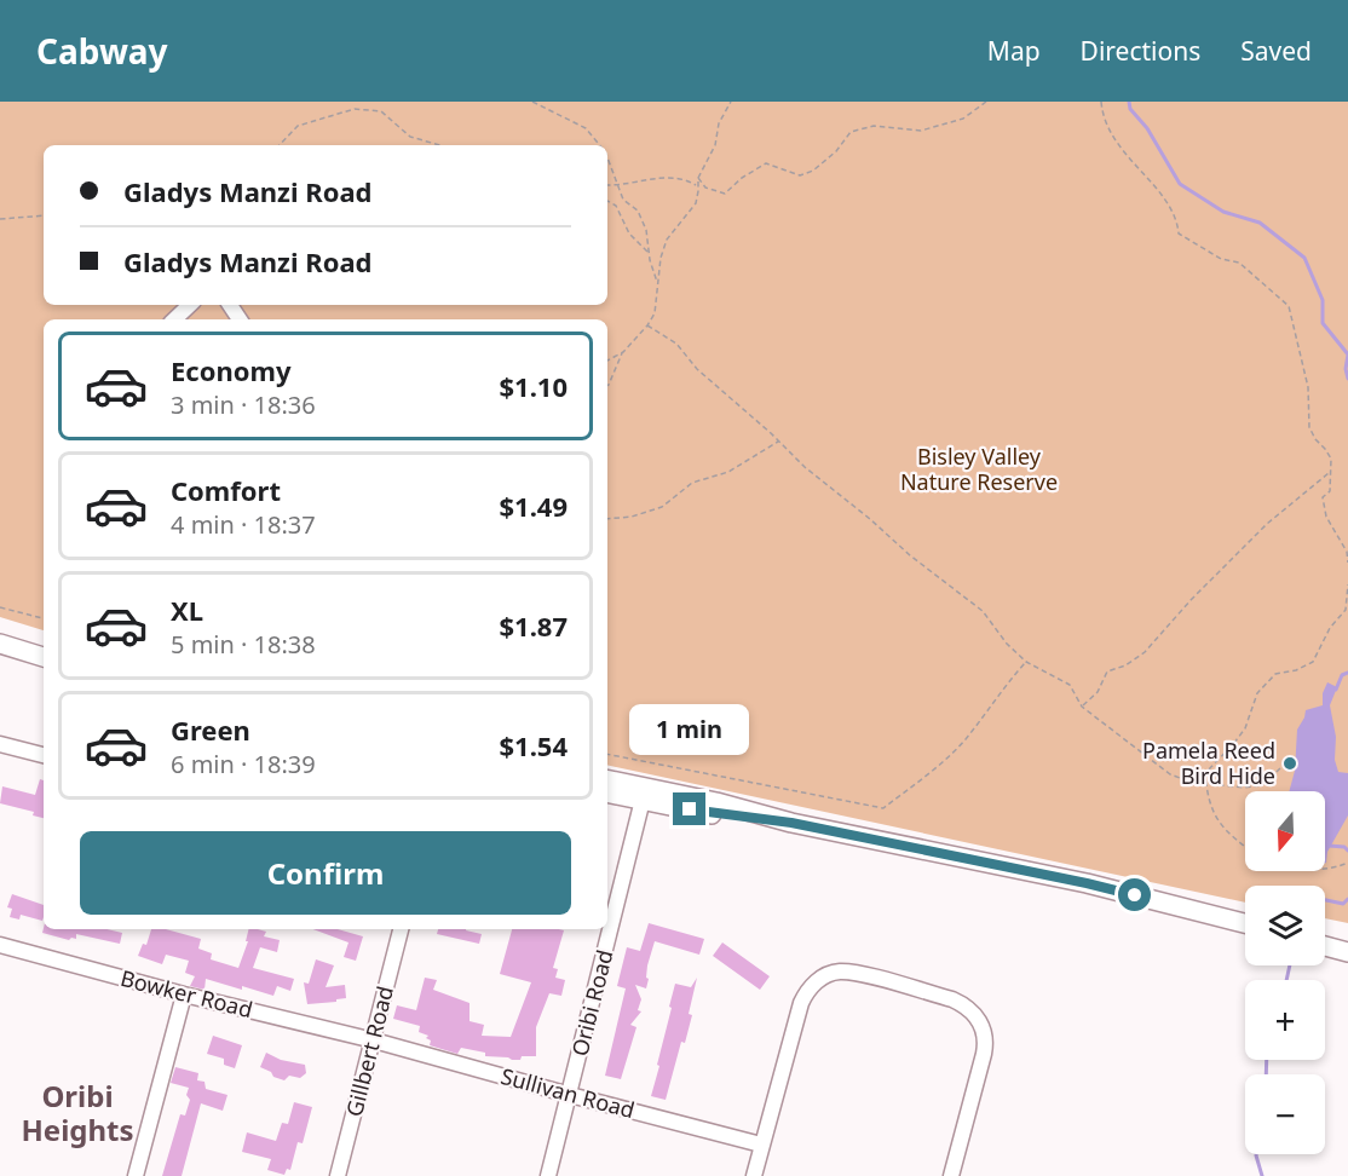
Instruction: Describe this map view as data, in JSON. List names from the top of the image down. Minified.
{"streets":{"street":["Bowker Road","Oribi Road","Gillbert Road","Sullivan Road"]},"crossings":[["Bowker Road","Gillbert Road"],["Bowker Road","Sullivan Road"],["Oribi Road","Sullivan Road"],["Gillbert Road","Sullivan Road"]],"districts":["Oribi Heights"],"parks":["Bisley Valley Nature Reserve"],"places":["Pamela Reed Bird Hide"],"north":"bottom","page":{"header":"Cabway","nav":["Map","Directions","Saved"],"banner":["Gladys Manzi Road","Gladys Manzi Road"],"list":[{"name":"Economy","note":"3 min · 18:36","value":"$1.10"},{"name":"Comfort","note":"4 min · 18:37","value":"$1.49"},{"name":"XL","note":"5 min · 18:38","value":"$1.87"},{"name":"Green","note":"6 min · 18:39","value":"$1.54"}],"bubble":"1 min","map_buttons":["+","−"],"buttons":"Confirm"}}
